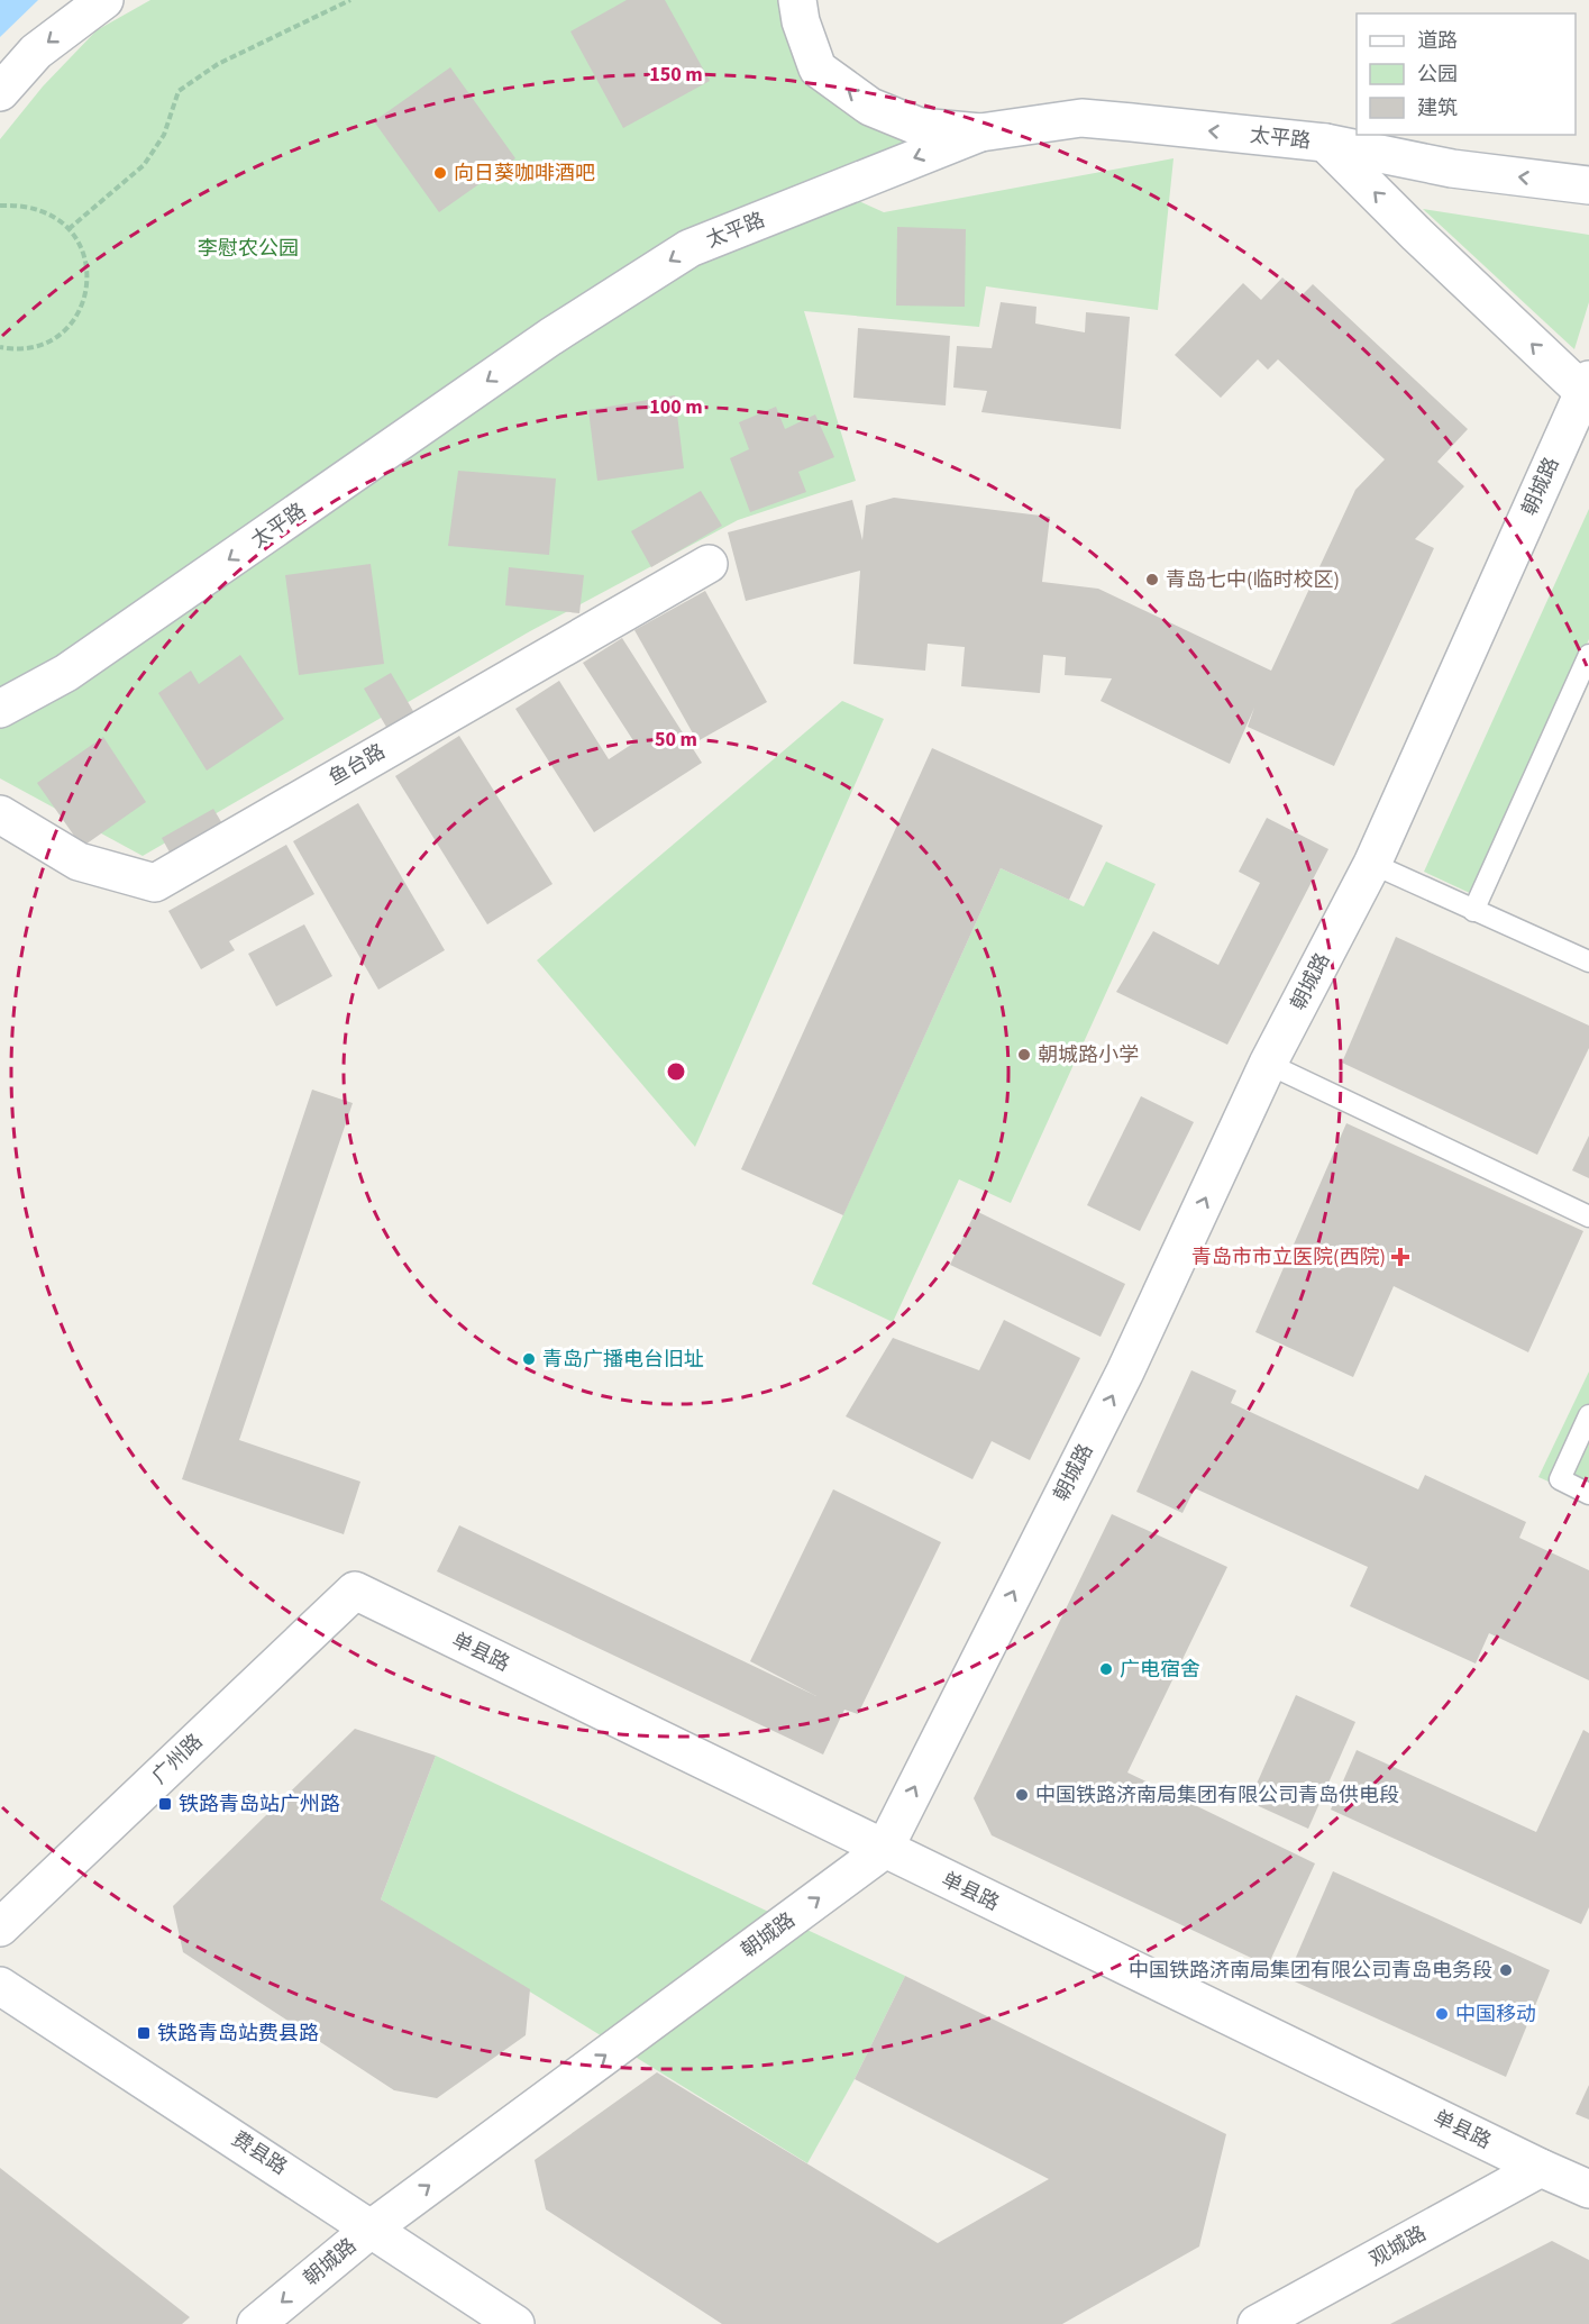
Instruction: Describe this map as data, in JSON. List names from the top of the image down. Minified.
{"streets":{"street":["太平路","朝城路","鱼台路","单县路","广州路","费县路","观城路"]},"crossings":[["朝城路","单县路"],["朝城路","费县路"],["单县路","广州路"],["单县路","观城路"]],"one_way":["太平路"],"parks":["李慰农公园"],"places":{"other":["向日葵咖啡酒吧","青岛七中(临时校区)","朝城路小学","青岛广播电台旧址","广电宿舍","中国铁路济南局集团有限公司青岛供电段","中国铁路济南局集团有限公司青岛电务段","中国移动"],"health":["青岛市市立医院(西院)"],"transit":["铁路青岛站广州路","铁路青岛站费县路"]},"legend":["道路","公园","建筑"],"rings":["150 m","100 m","50 m"]}
